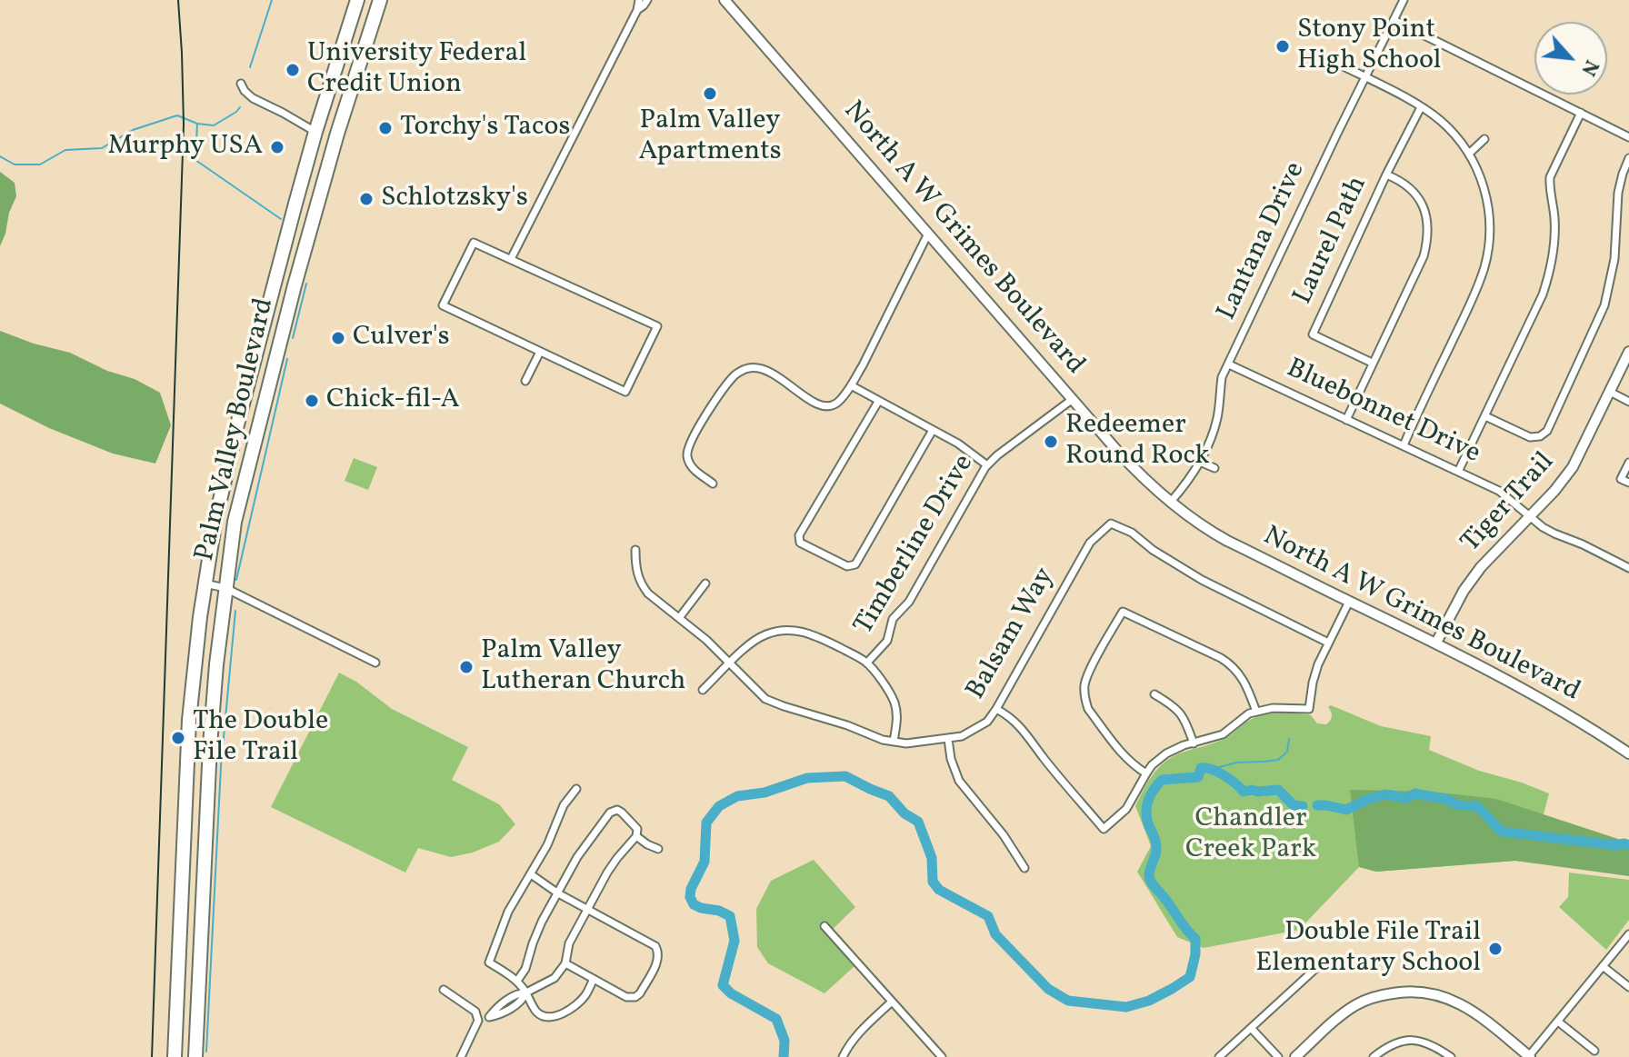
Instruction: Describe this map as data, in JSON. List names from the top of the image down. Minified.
{"streets":{"highway":["Palm Valley Boulevard"],"main road":["North A W Grimes Boulevard","Tiger Trail"],"street":["Laurel Path","Lantana Drive","Bluebonnet Drive","Timberline Drive","Balsam Way"]},"crossings":[["North A W Grimes Boulevard","Lantana Drive"],["North A W Grimes Boulevard","Tiger Trail"],["North A W Grimes Boulevard","Timberline Drive"],["Lantana Drive","Bluebonnet Drive"],["Bluebonnet Drive","Tiger Trail"]],"parks":["Chandler Creek Park"],"places":["Stony Point High School","University Federal Credit Union","Palm Valley Apartments","Torchy's Tacos","Murphy USA","Schlotzsky's","Culver's","Chick-fil-A","Redeemer Round Rock","Palm Valley Lutheran Church","The Double File Trail","Double File Trail Elementary School"],"north":"bottom right"}
